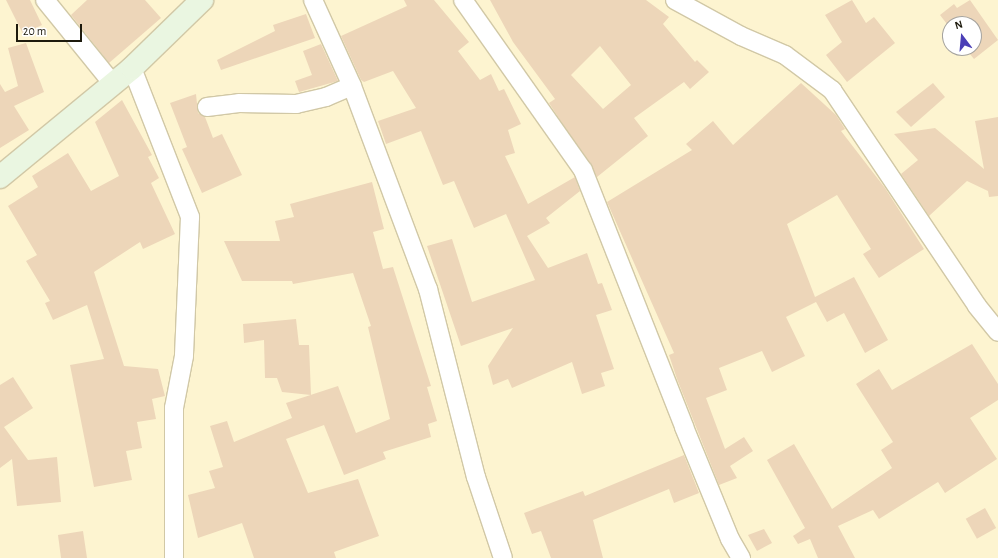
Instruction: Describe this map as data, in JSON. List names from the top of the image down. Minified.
{"scale_bar":"20 m","north":"top"}
